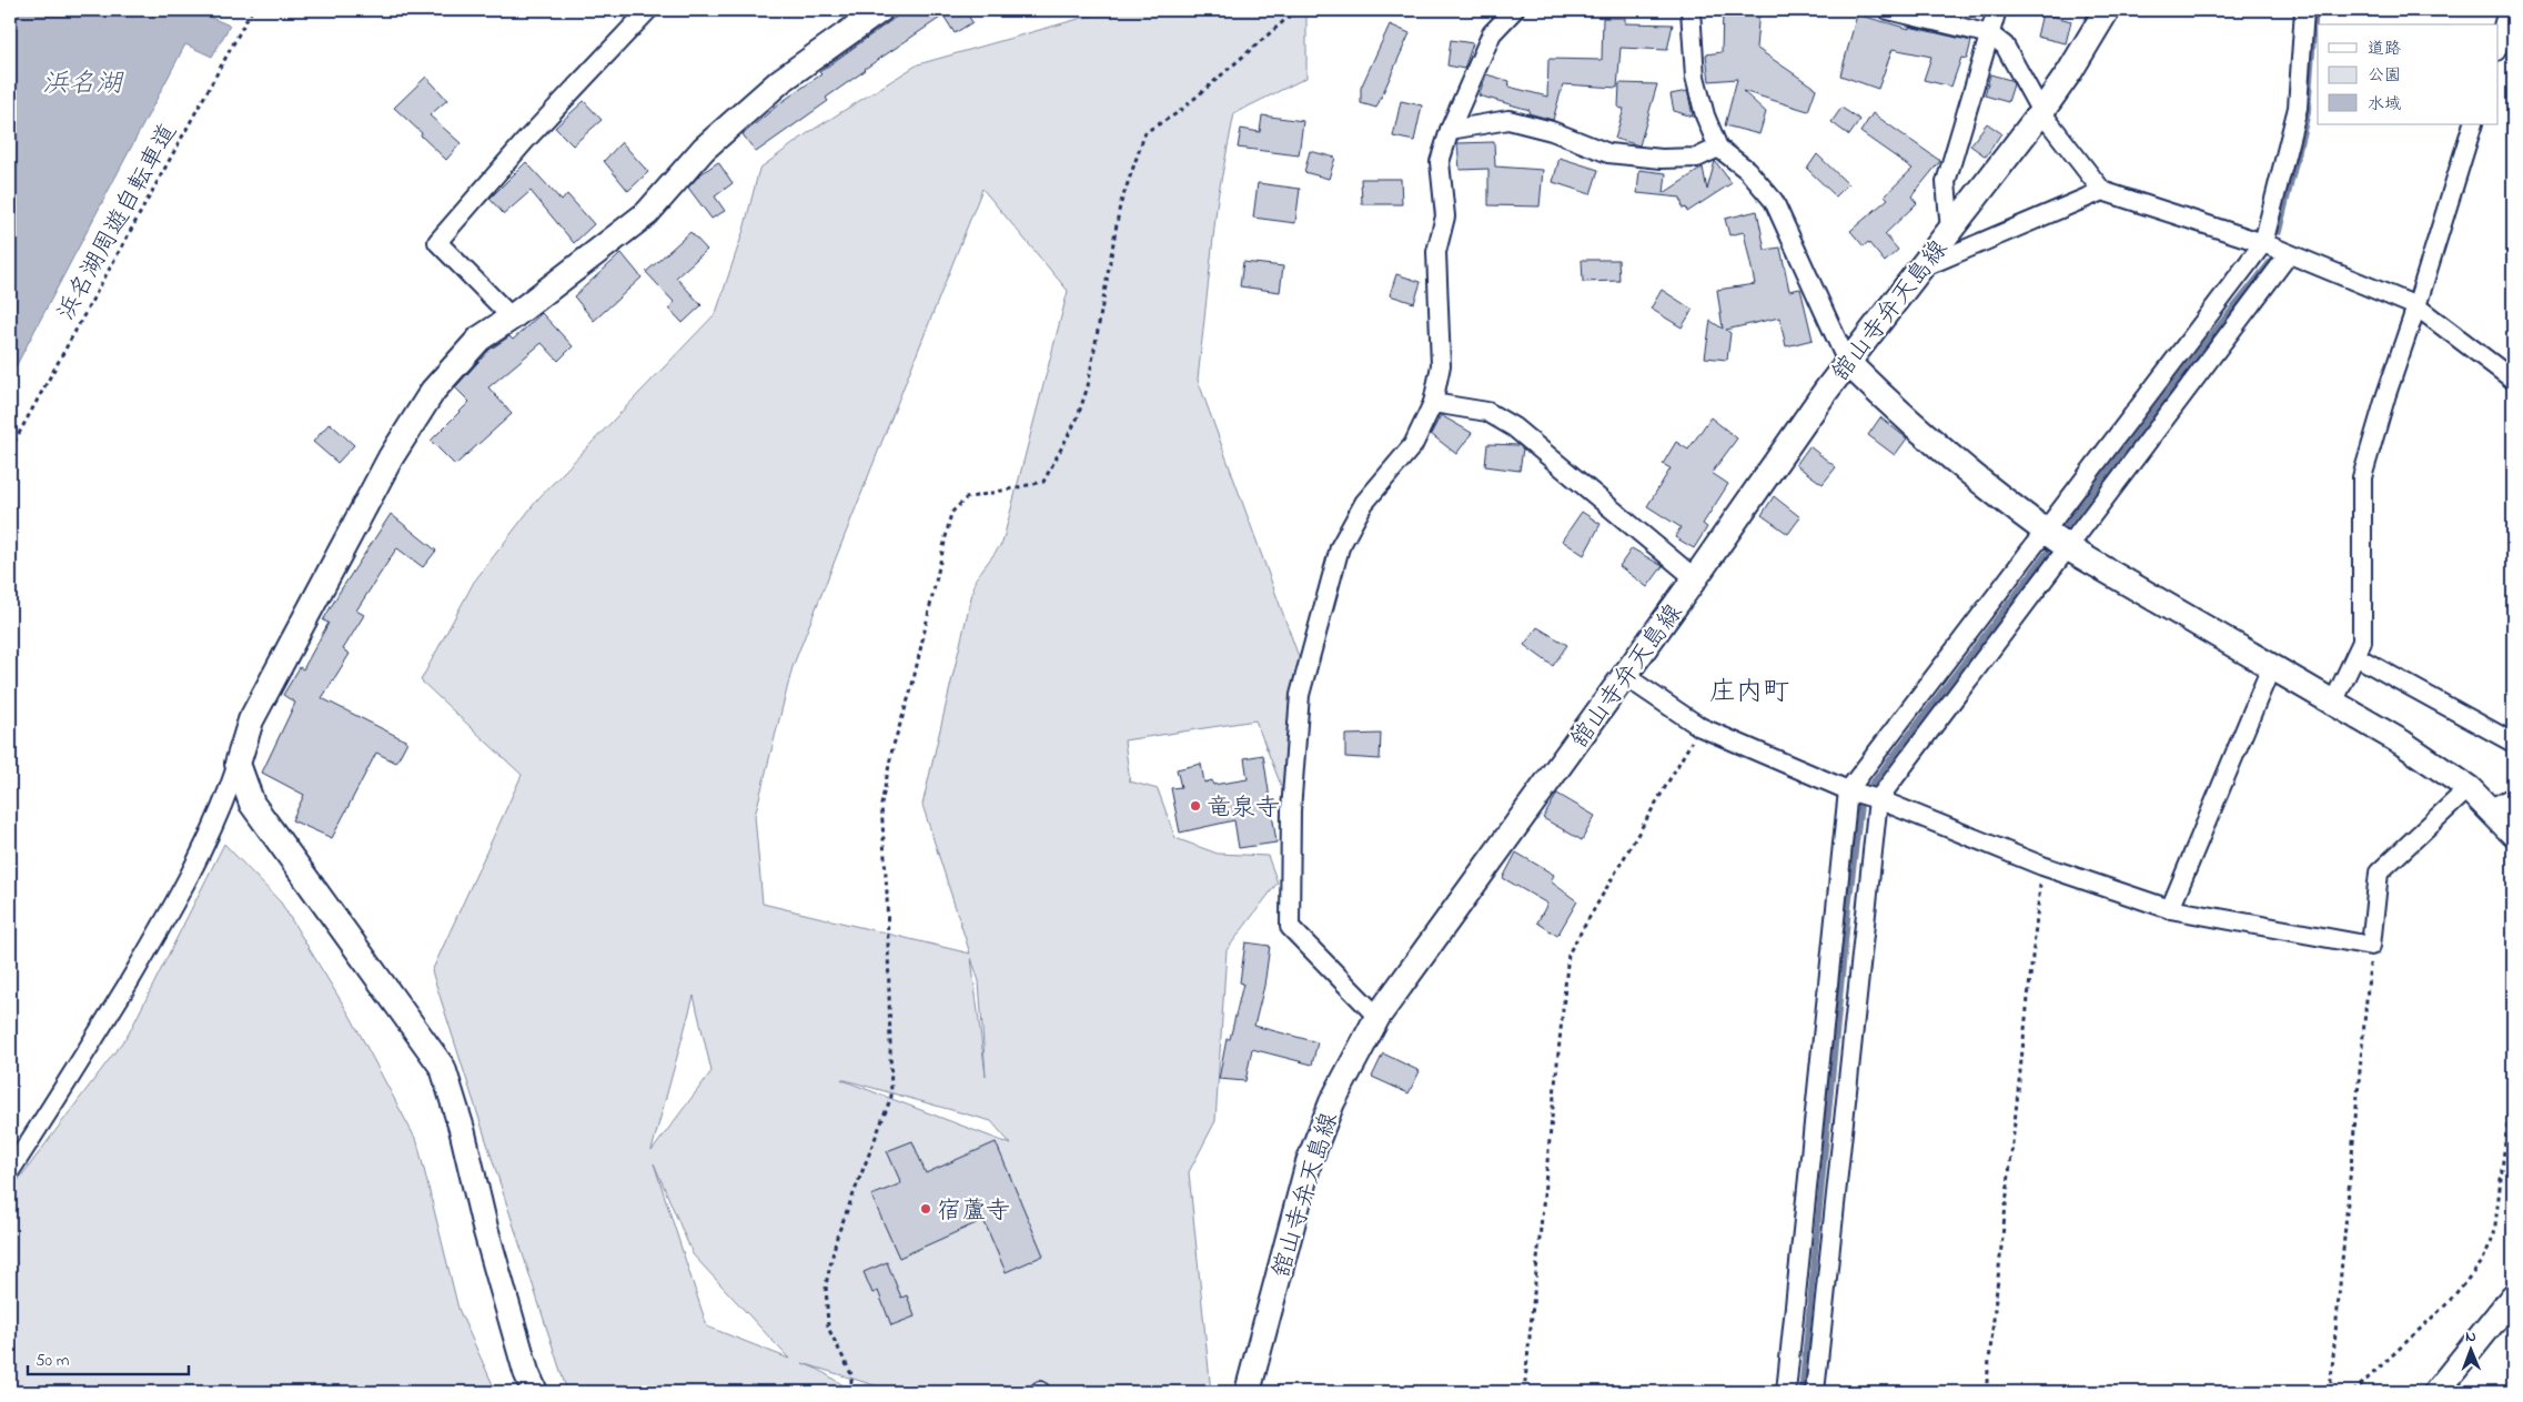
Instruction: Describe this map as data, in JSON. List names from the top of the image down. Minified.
{"streets":{"street":["舘山寺弁天島線"],"path":["浜名湖周遊自転車道"]},"districts":["庄内町"],"water":["浜名湖"],"places":["竜泉寺","宿蘆寺"],"legend":["道路","公園","水域"],"scale_bar":"50 m","north":"top"}
